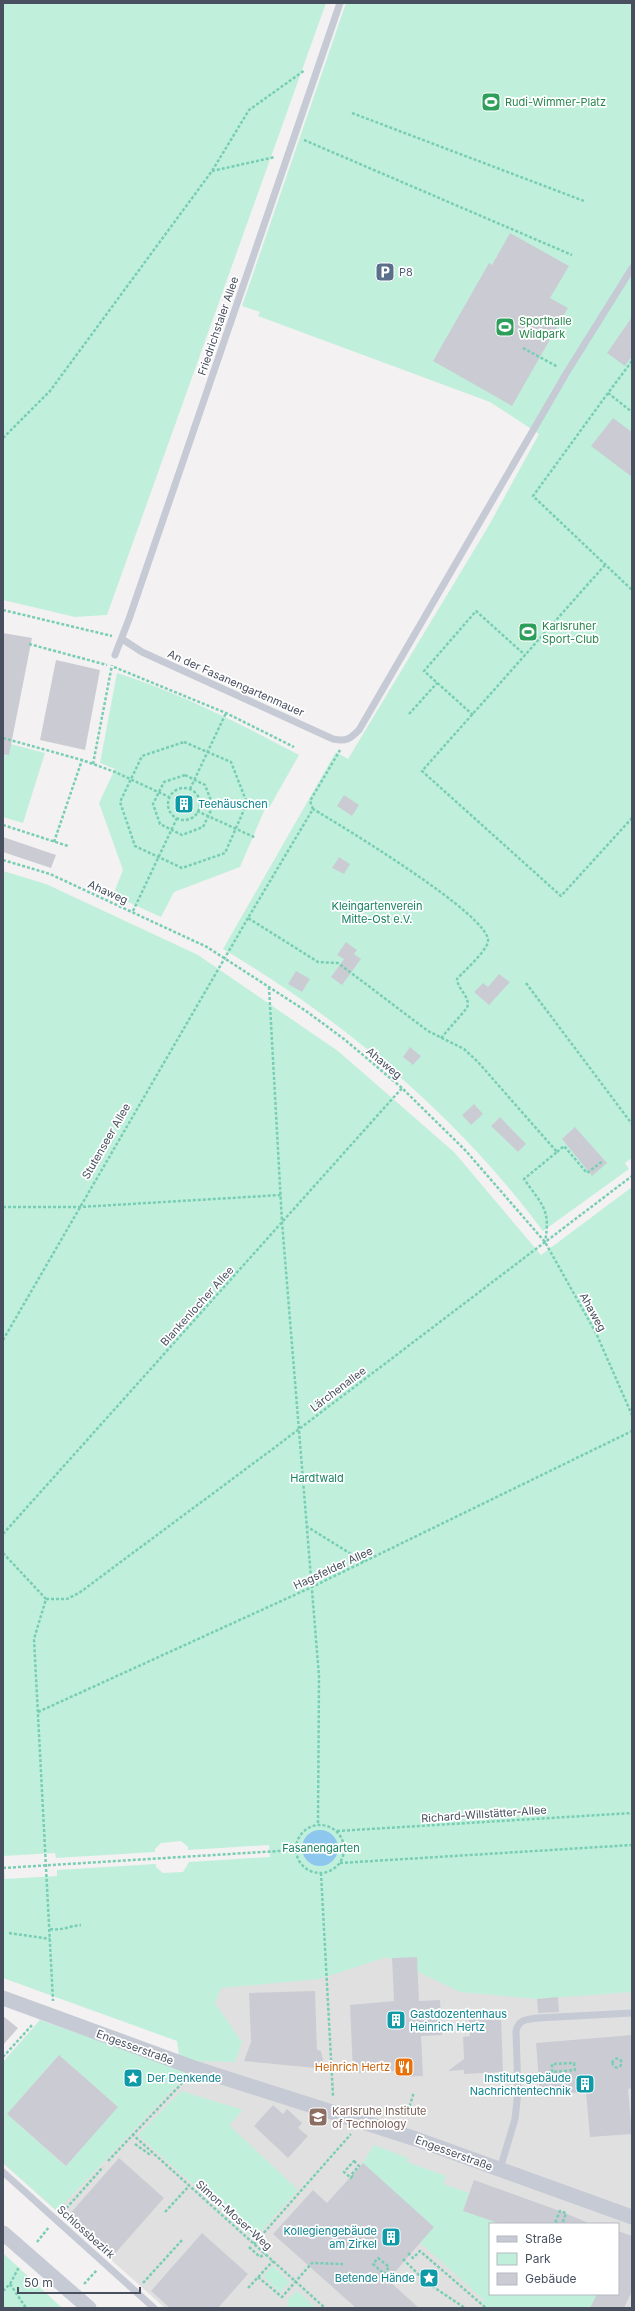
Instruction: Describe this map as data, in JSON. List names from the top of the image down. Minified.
{"streets":{"street":["Engesserstraße"],"lane":["Friedrichstaler Allee","An der Fasanengartenmauer","Schlossbezirk"],"path":["Ahaweg","Stutenseer Allee","Blankenlocher Allee","Lärchenallee","Hagsfelder Allee","Richard-Willstätter-Allee","Simon-Moser-Weg"]},"crossings":[["Friedrichstaler Allee","An der Fasanengartenmauer"],["Ahaweg","Stutenseer Allee"],["Ahaweg","Blankenlocher Allee"],["Ahaweg","Lärchenallee"]],"parks":["Kleingartenverein Mitte-Ost e.V.","Hardtwald","Fasanengarten"],"places":{"sports":["Rudi-Wimmer-Platz","Sporthalle Wildpark","Karlsruher Sport-Club"],"parking":["P8"],"building":["Teehäuschen","Gastdozentenhaus Heinrich Hertz","Institutsgebäude Nachrichtentechnik","Kollegiengebäude am Zirkel"],"restaurant":["Heinrich Hertz"],"place":["Der Denkende","Betende Hände"],"school or university":["Karlsruhe Institute of Technology"]},"legend":["Straße","Park","Gebäude"],"scale_bar":"50 m"}
